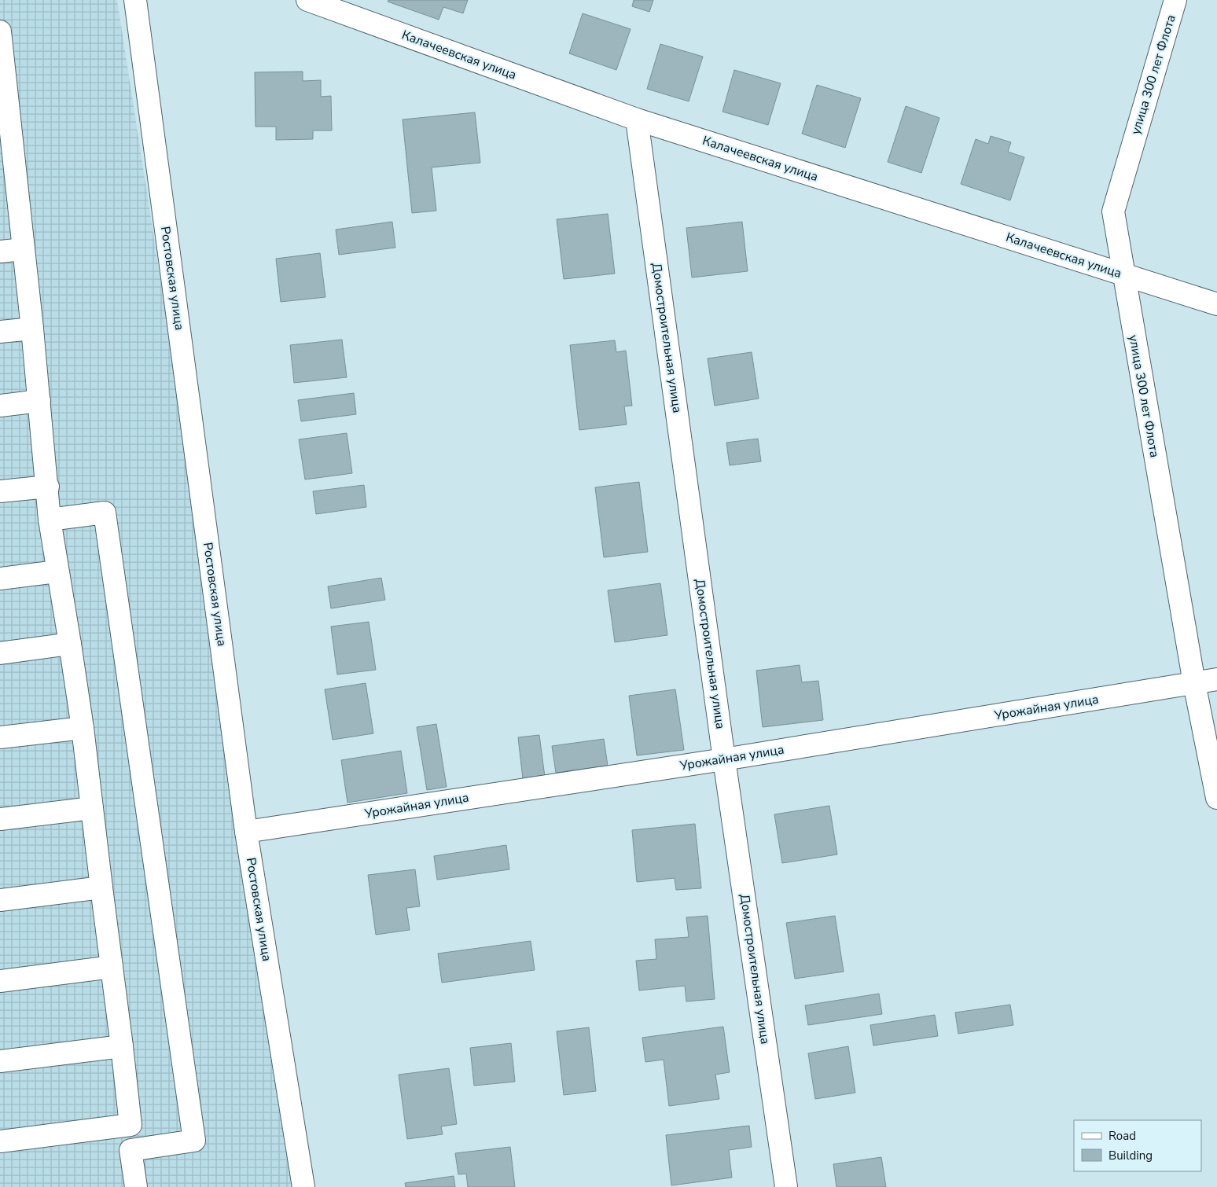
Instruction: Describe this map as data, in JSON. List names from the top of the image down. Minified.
{"streets":{"street":["Калачеевская улица","улица 300 лет Флота","Ростовская улица","Домостроительная улица","Урожайная улица"]},"crossings":[["Калачеевская улица","улица 300 лет Флота"],["Калачеевская улица","Домостроительная улица"],["улица 300 лет Флота","Урожайная улица"],["Ростовская улица","Урожайная улица"],["Домостроительная улица","Урожайная улица"]],"legend":["Road","Building"]}
